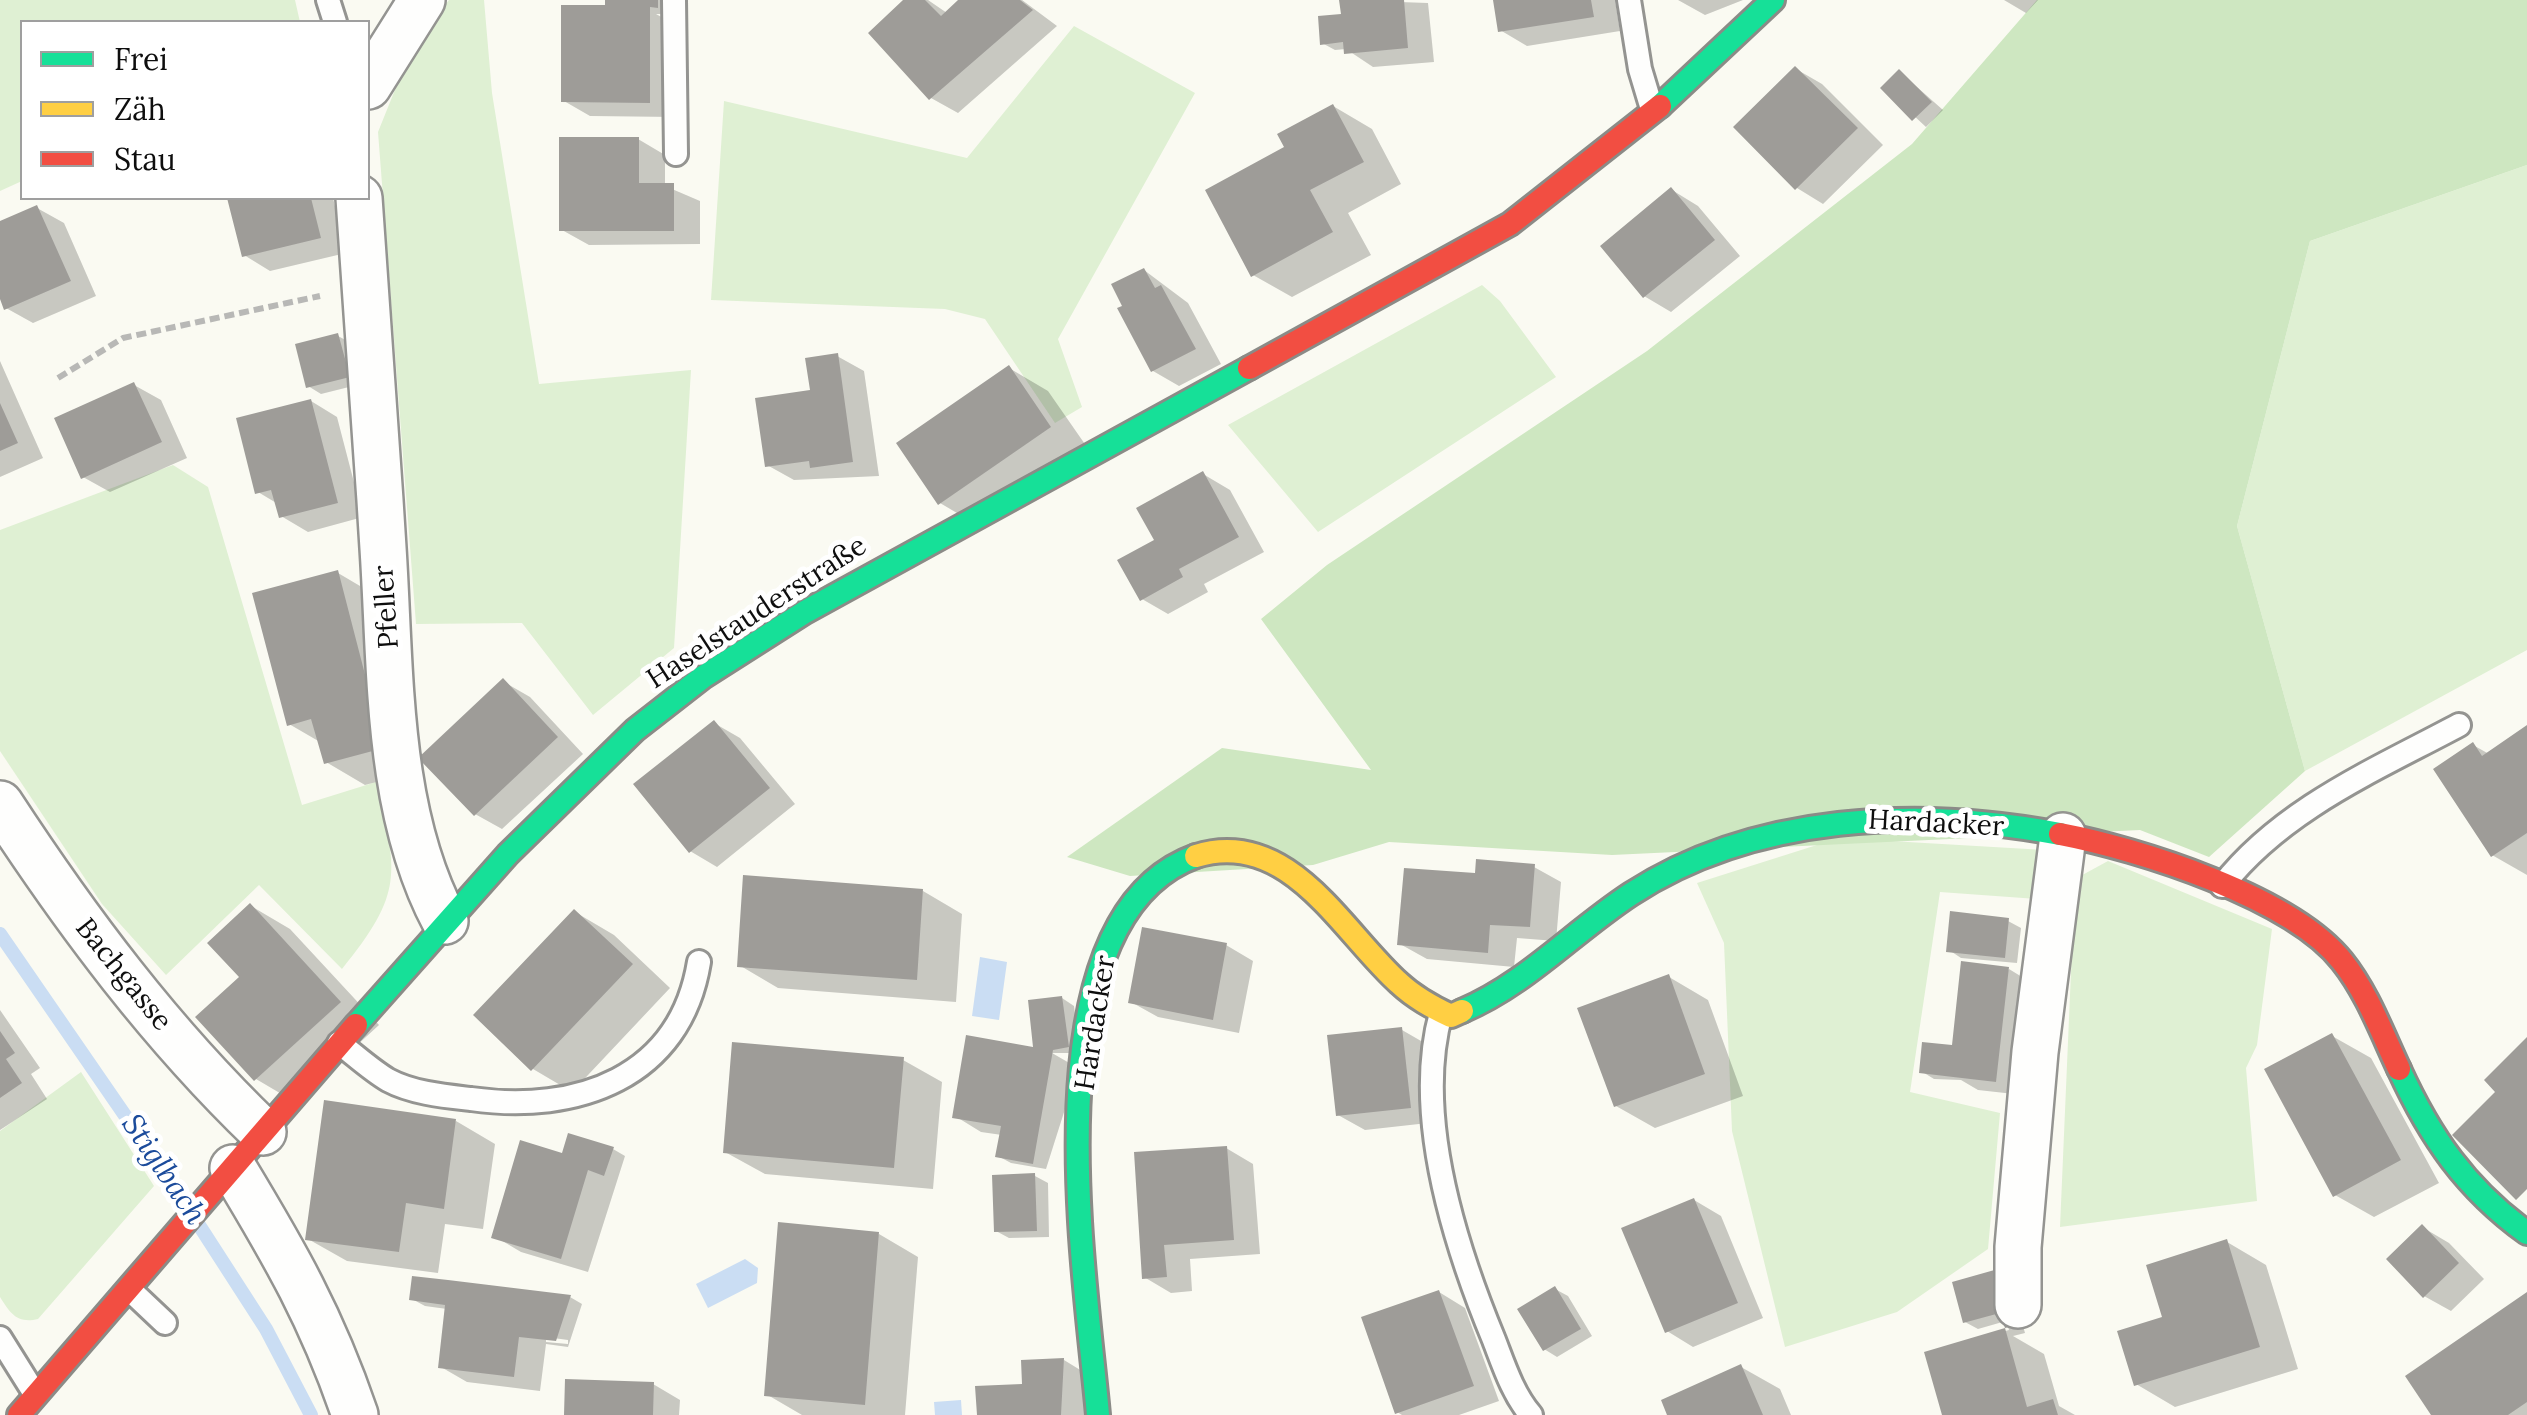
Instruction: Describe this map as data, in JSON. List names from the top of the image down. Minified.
{"streets":{"main road":["Haselstauderstraße","Hardacker"],"street":["Pfeller","Bachgasse"]},"crossings":[["Pfeller","Haselstauderstraße"],["Haselstauderstraße","Bachgasse"]],"water":["Stiglbach"],"legend":["Frei","Zäh","Stau"]}
